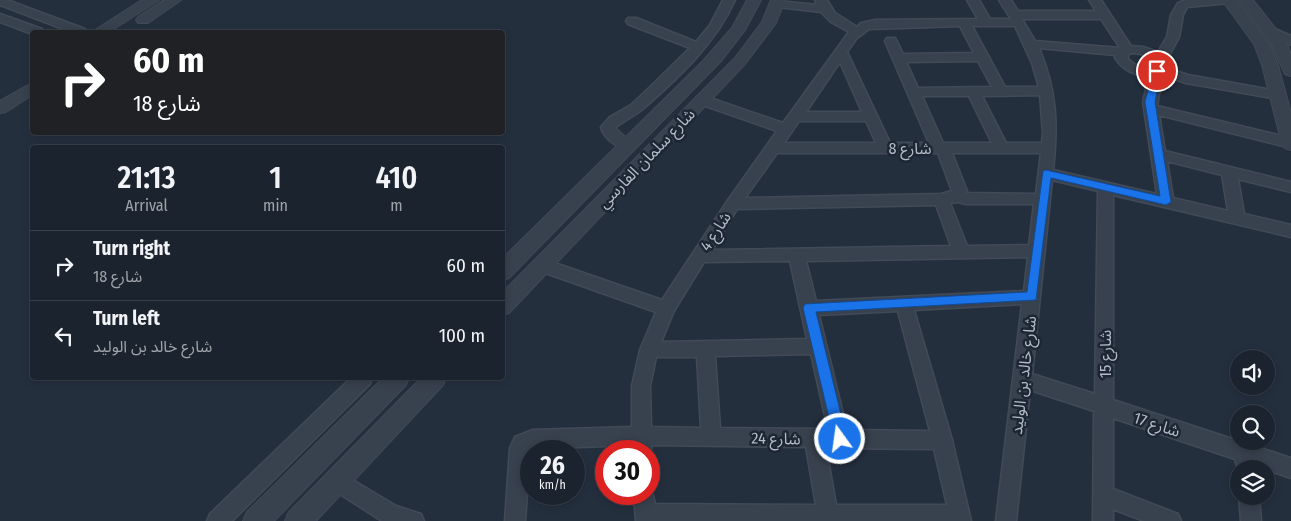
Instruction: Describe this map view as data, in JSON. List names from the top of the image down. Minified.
{"streets":{"street":["شارع 8","شارع سلمان الفارسي","شارع 4","شارع 15","شارع خالد بن الوليد","شارع 17","شارع 24"]},"crossings":[["شارع 8","شارع 4"],["شارع 8","شارع خالد بن الوليد"],["شارع 15","شارع 17"],["شارع خالد بن الوليد","شارع 17"]],"page":{"turn":["60 m","شارع 18"],"eta":["21:13","Arrival","1","min","410","m"],"list":[{"name":"Turn right","note":"شارع 18","value":"60 m"},{"name":"Turn left","note":"شارع خالد بن الوليد","value":"100 m"}],"speed":"26 km/h","limit":"30"}}
